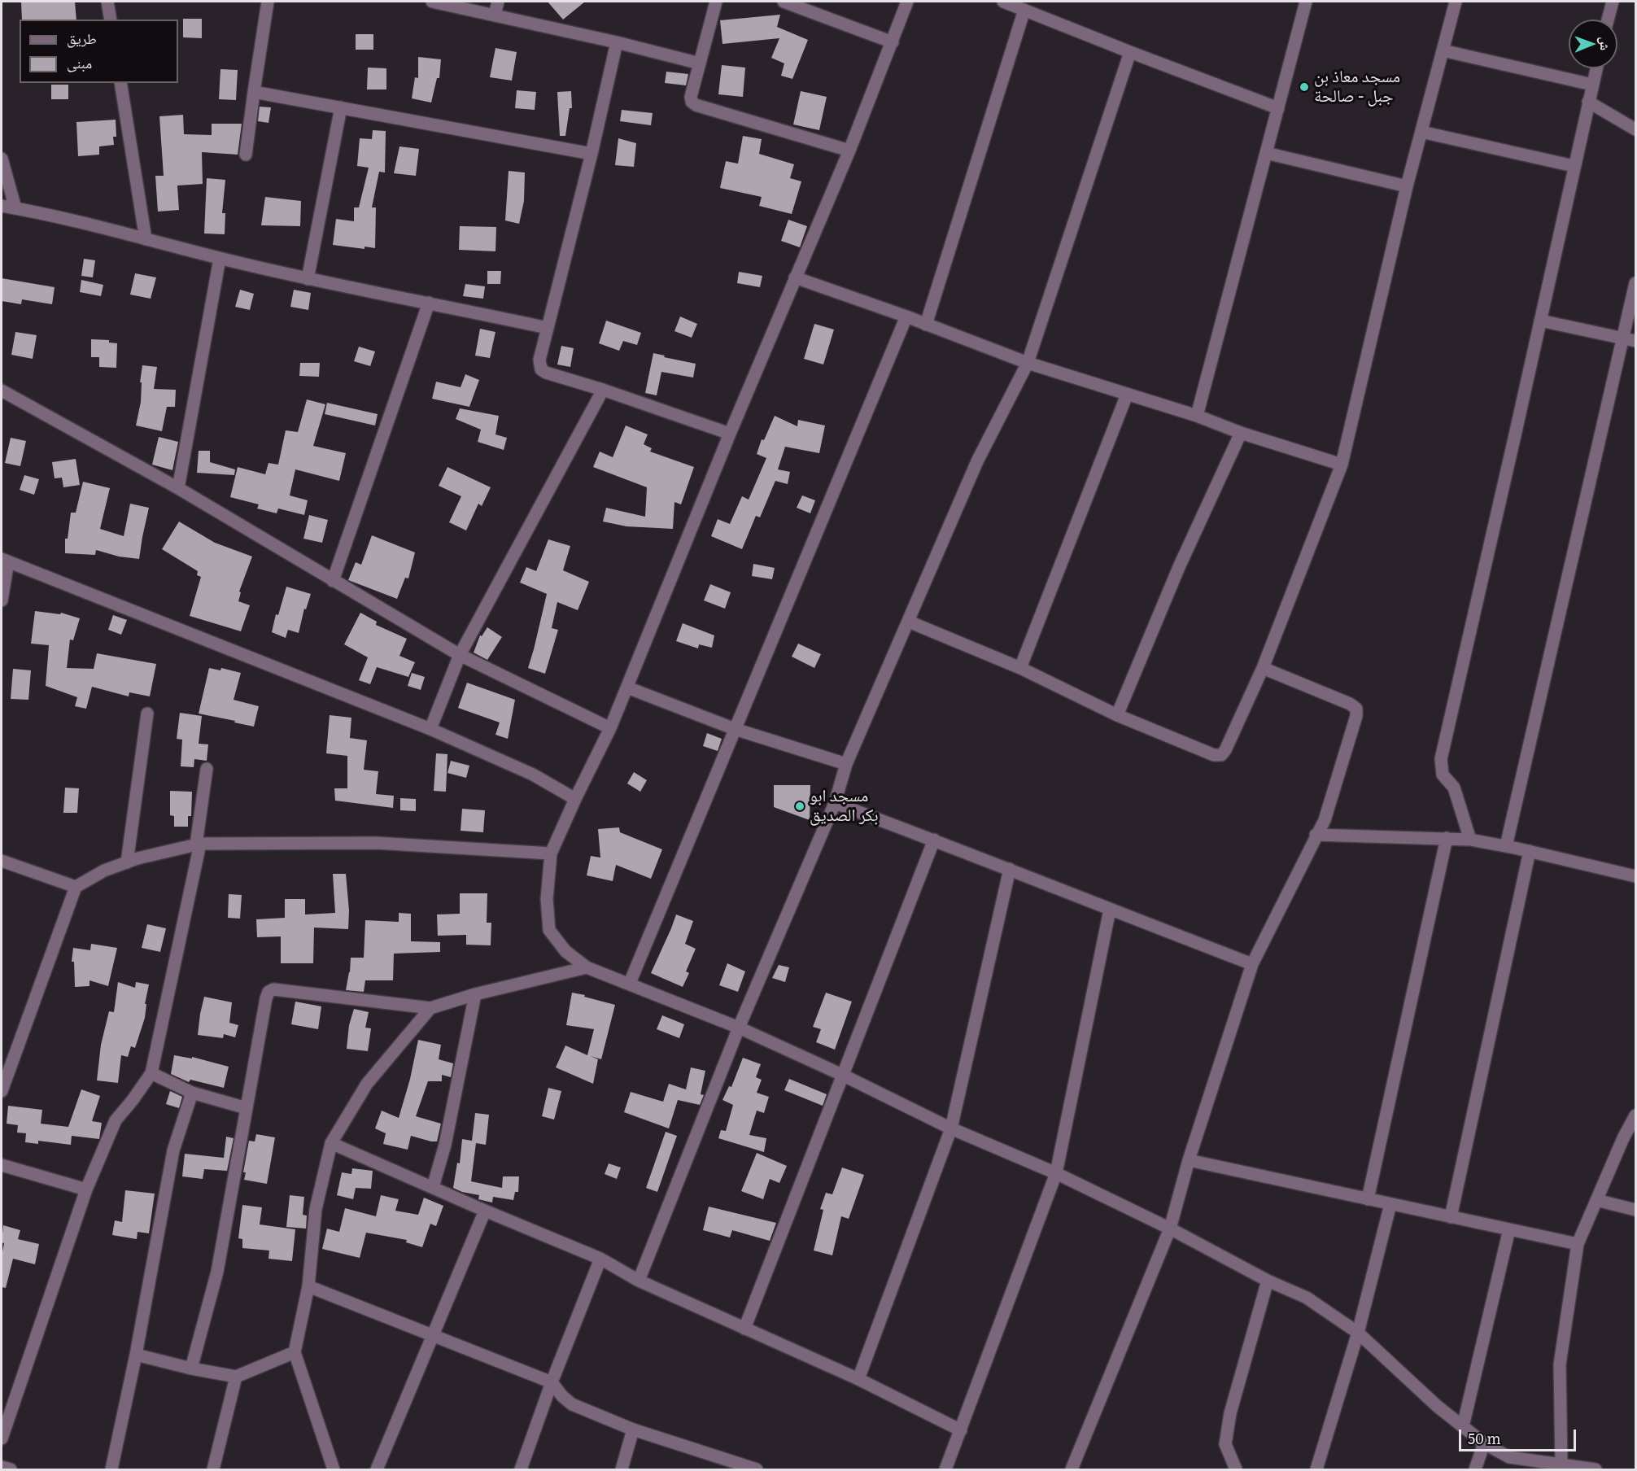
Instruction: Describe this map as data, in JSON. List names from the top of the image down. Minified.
{"places":["مسجد معاذ بن جبل - صالحة","مسجد ابو بكر الصديق"],"legend":["طريق","مبنى"],"scale_bar":"50 m","north":"right"}
